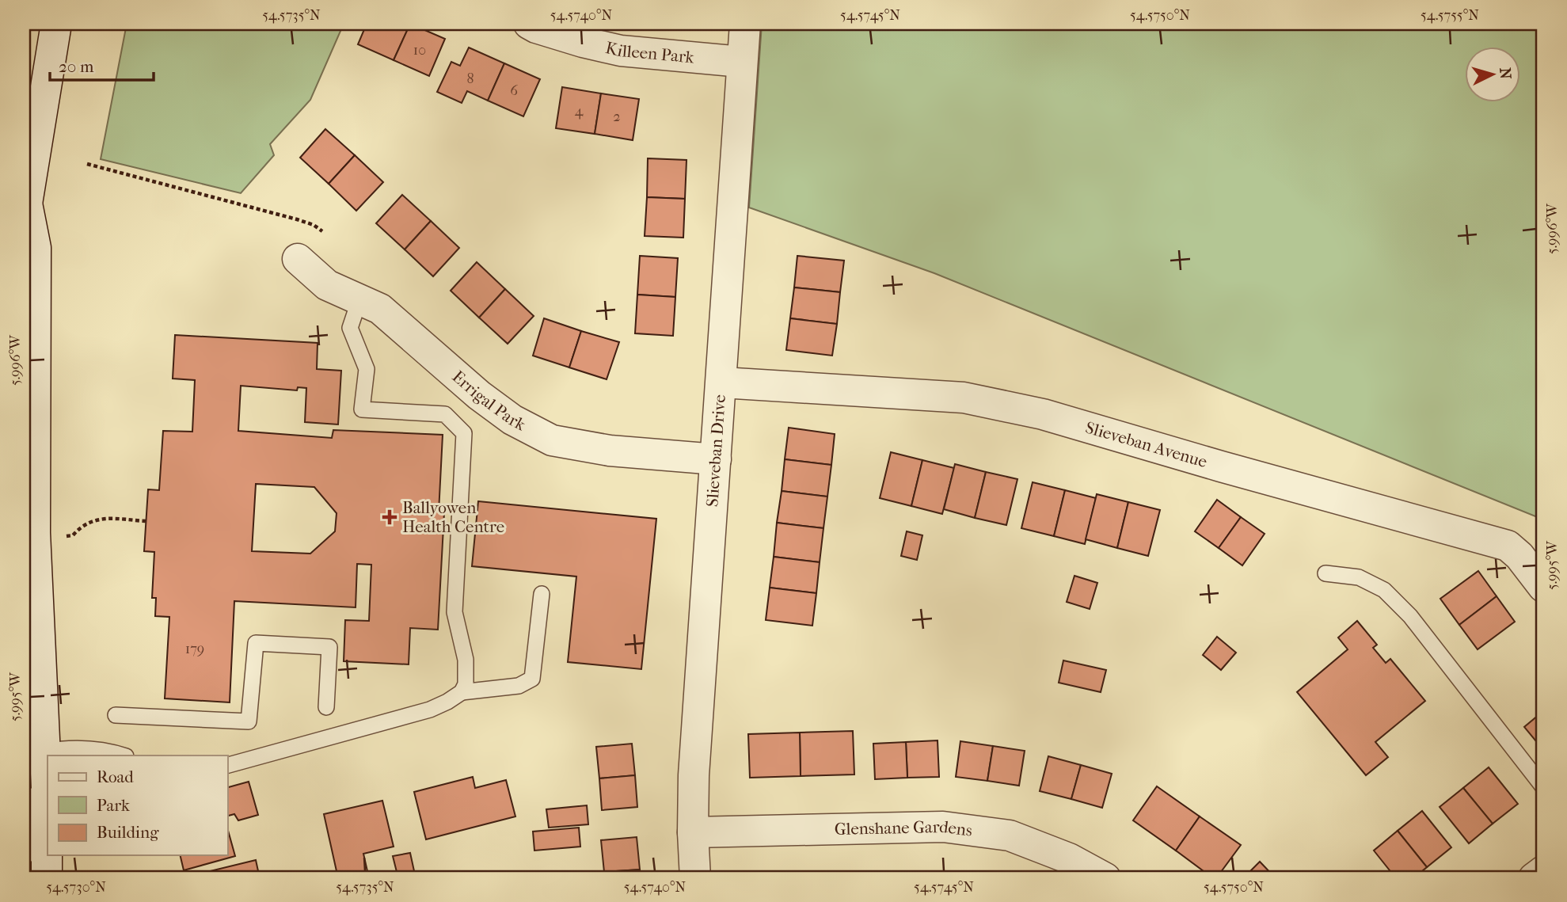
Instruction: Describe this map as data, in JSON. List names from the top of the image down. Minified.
{"streets":{"street":["Killeen Park","Errigal Park","Slieveban Avenue","Slieveban Drive","Glenshane Gardens"]},"crossings":[["Killeen Park","Slieveban Drive"],["Errigal Park","Slieveban Drive"],["Slieveban Avenue","Slieveban Drive"],["Slieveban Drive","Glenshane Gardens"]],"places":{"health":["Ballyowen Health Centre"]},"house_numbers":["10","8","6","4","2","179"],"legend":["Road","Park","Building"],"scale_bar":"20 m","north":"right","coordinates":["54.5735°N","54.5740°N","54.5745°N","54.5750°N","54.5755°N","5.996°W","5.995°W","54.5730°N"]}
